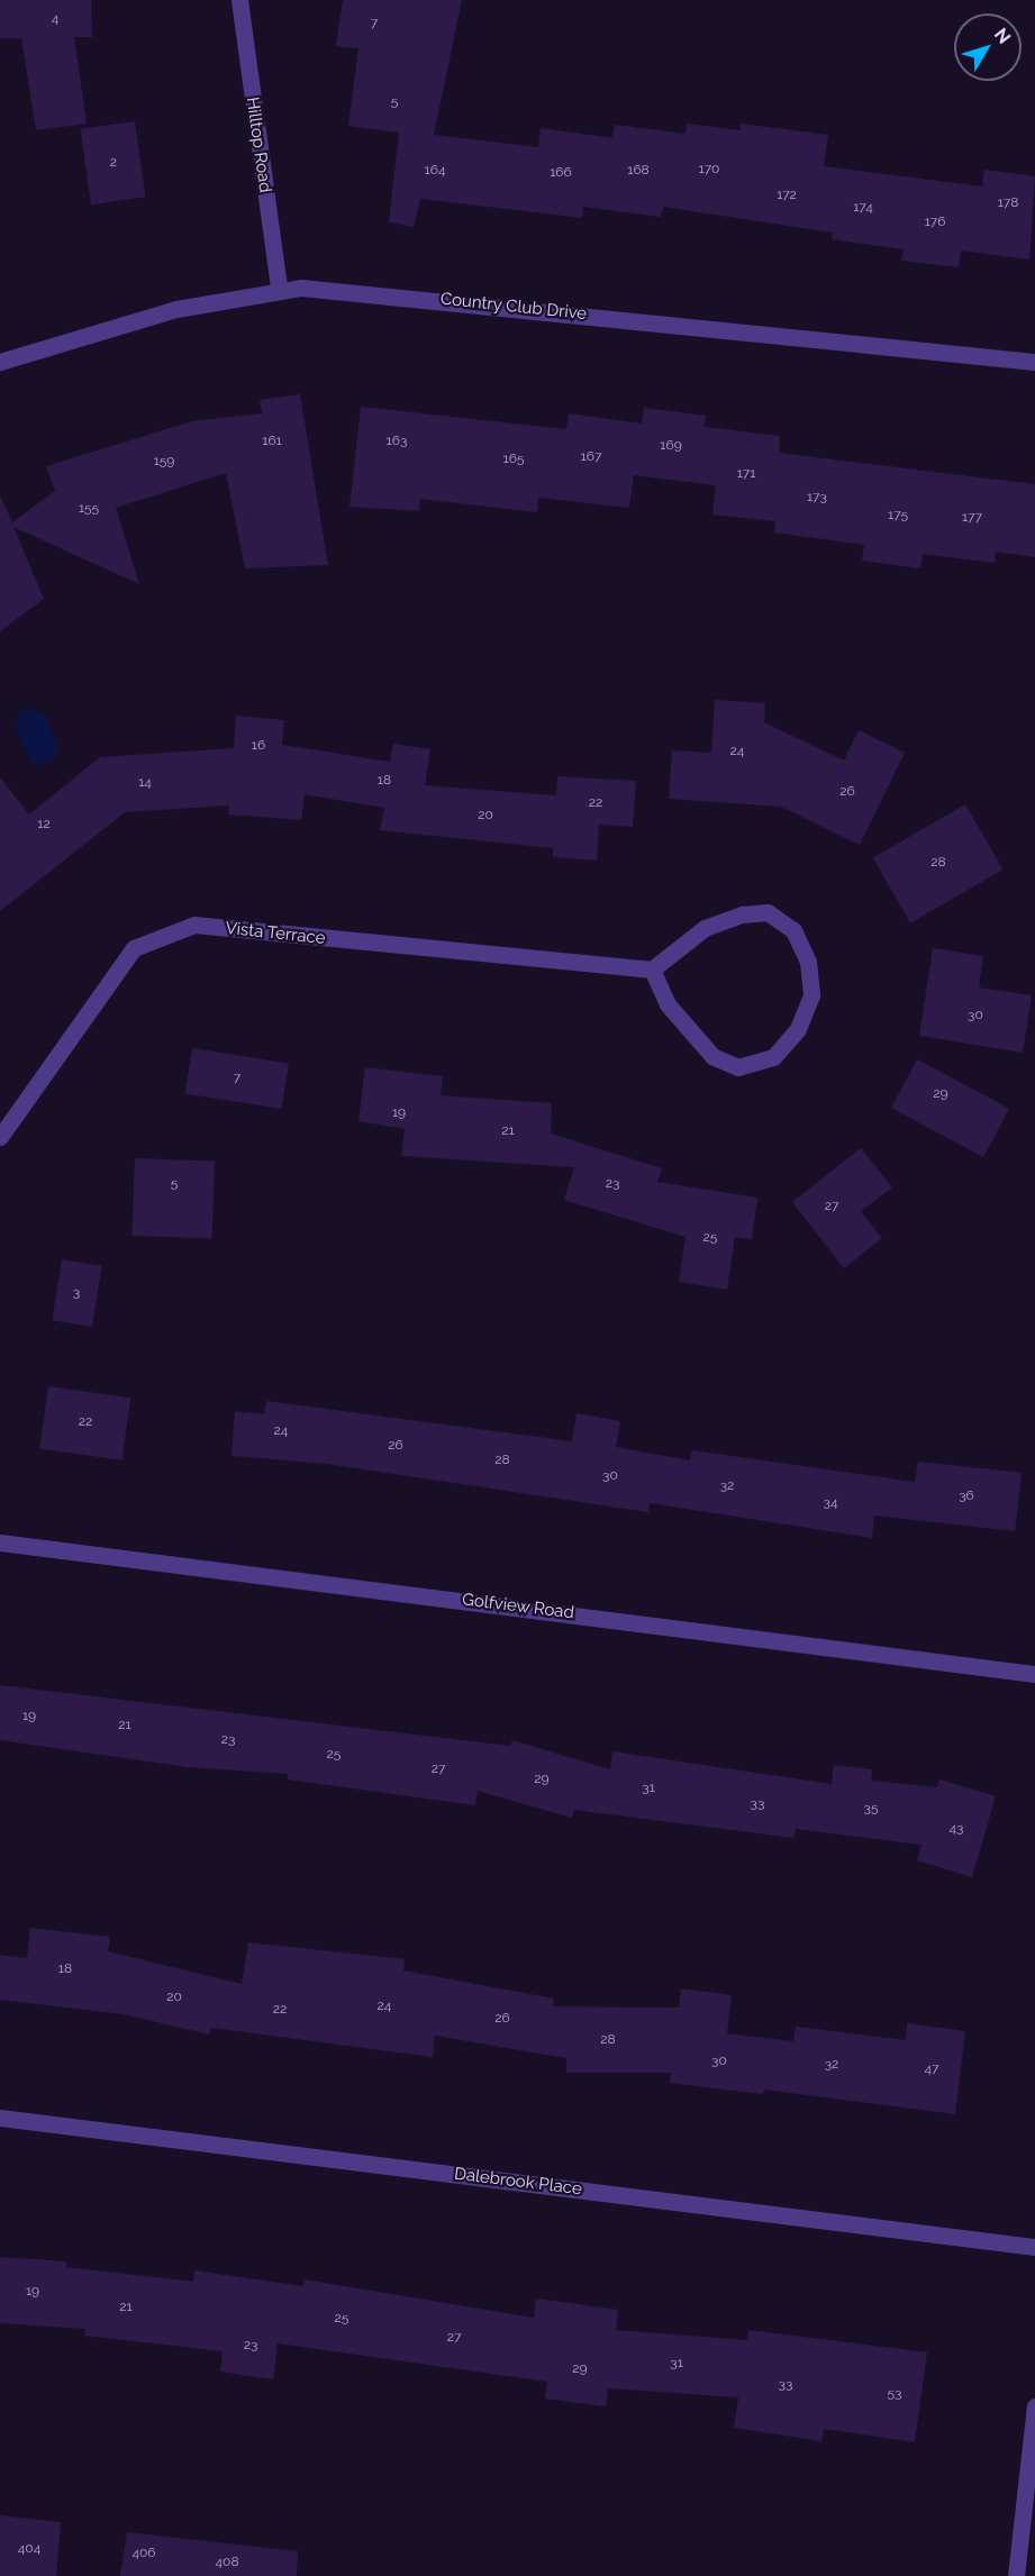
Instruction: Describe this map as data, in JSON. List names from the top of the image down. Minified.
{"streets":{"street":["Hilltop Road","Country Club Drive","Vista Terrace","Golfview Road","Dalebrook Place"]},"crossings":[["Hilltop Road","Country Club Drive"]],"house_numbers":["4","7","5","2","170","164","168","166","172","178","174","176","161","163","169","167","165","159","171","173","155","175","177","16","24","18","14","26","22","20","12","28","30","7","29","19","21","5","23","27","25","3","22","24","26","28","30","32","36","34","19","21","23","25","27","29","31","33","35","43","18","20","24","22","26","28","30","32","47","19","21","25","27","23","31","29","33","53","404","406","408"],"north":"top right"}
